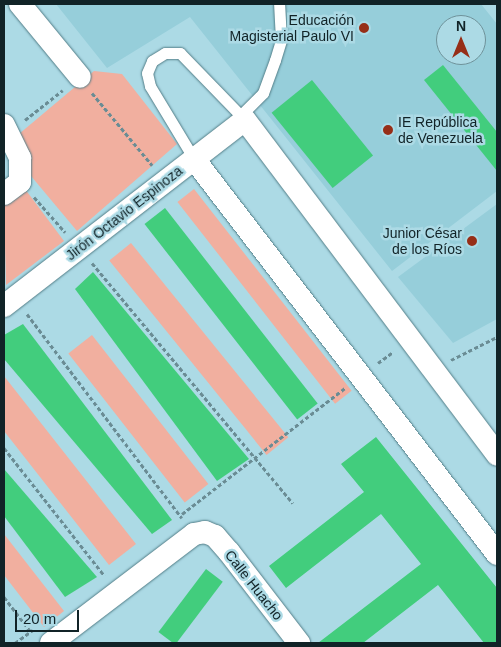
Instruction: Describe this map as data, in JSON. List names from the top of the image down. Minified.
{"streets":{"street":["Jirón Octavio Espinoza","Calle Huacho"]},"places":["Educación Magisterial Paulo VI","IE República de Venezuela","Junior César de los Ríos"],"scale_bar":"20 m","north":"top"}
